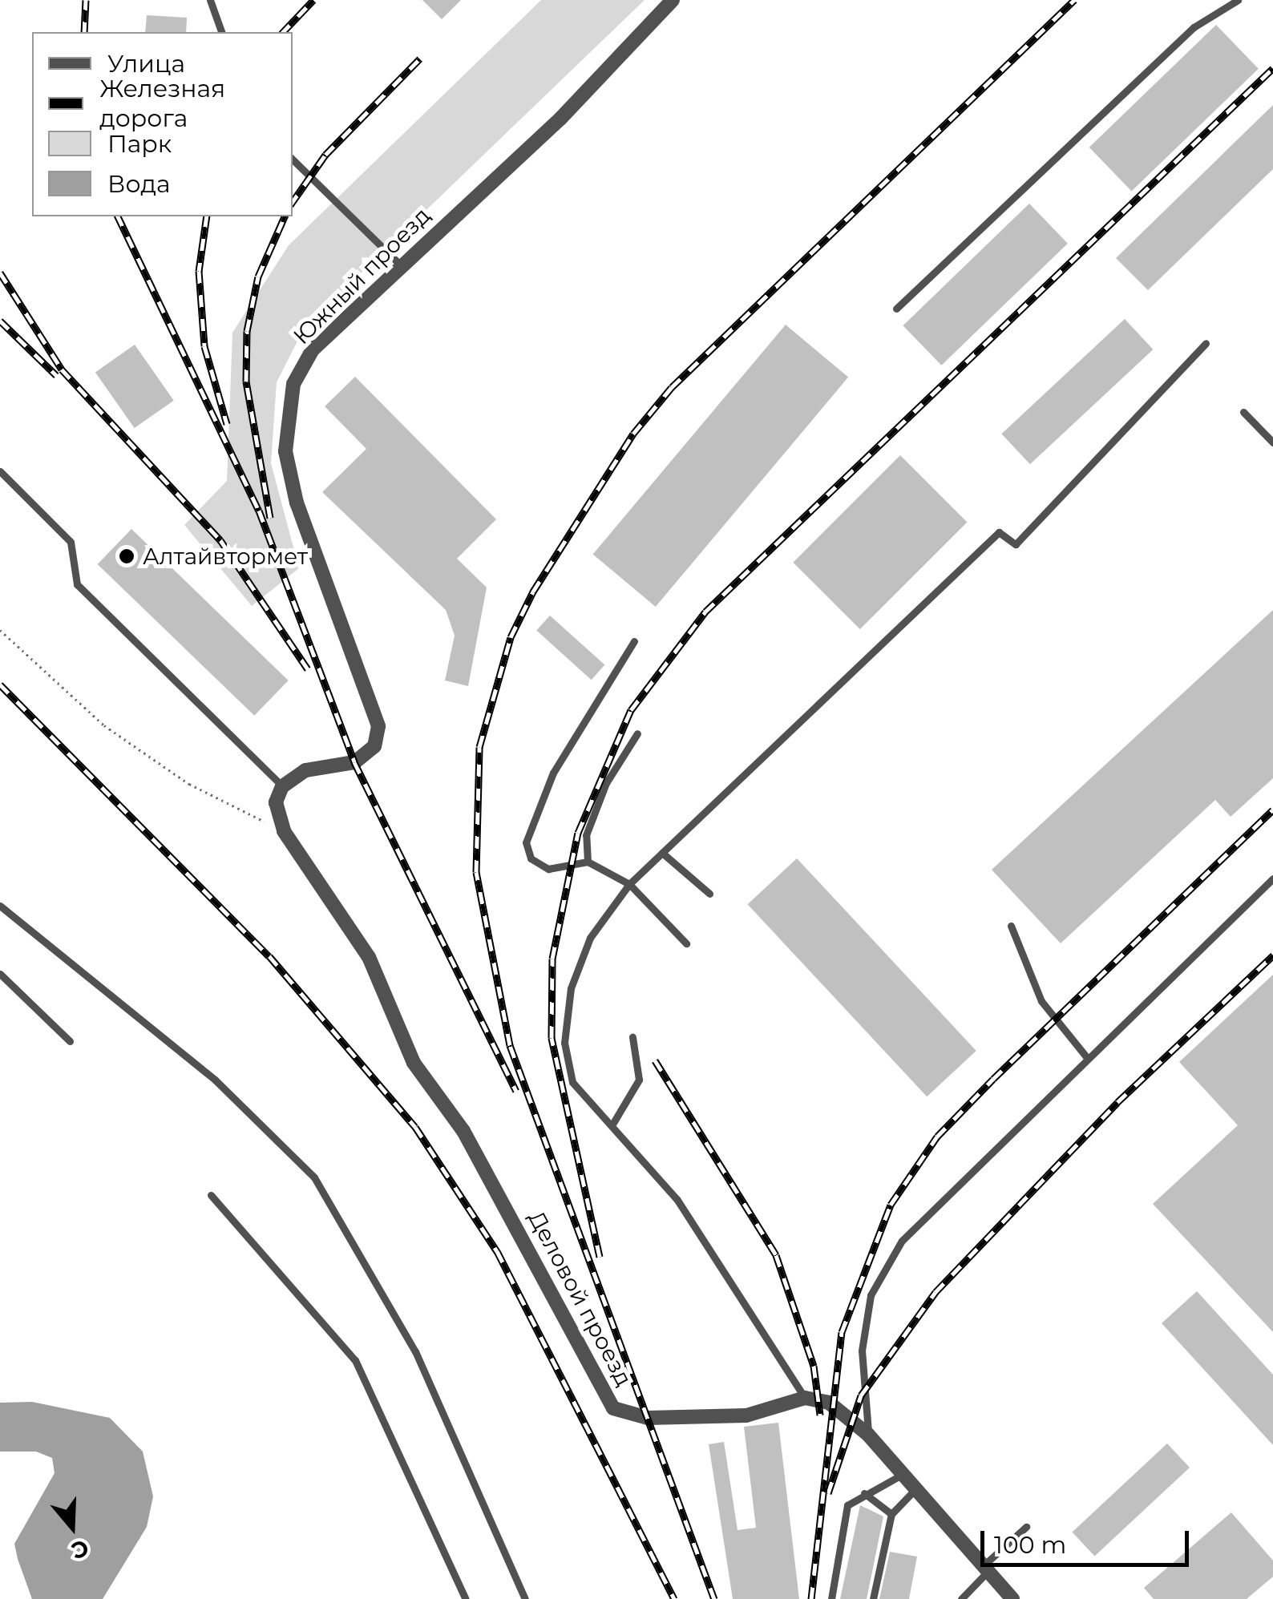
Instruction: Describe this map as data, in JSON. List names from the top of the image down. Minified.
{"streets":{"street":["Южный проезд","Деловой проезд"]},"places":["Алтайвтормет"],"legend":["Улица","Железная дорога","Парк","Вода"],"scale_bar":"100 m","north":"bottom"}
